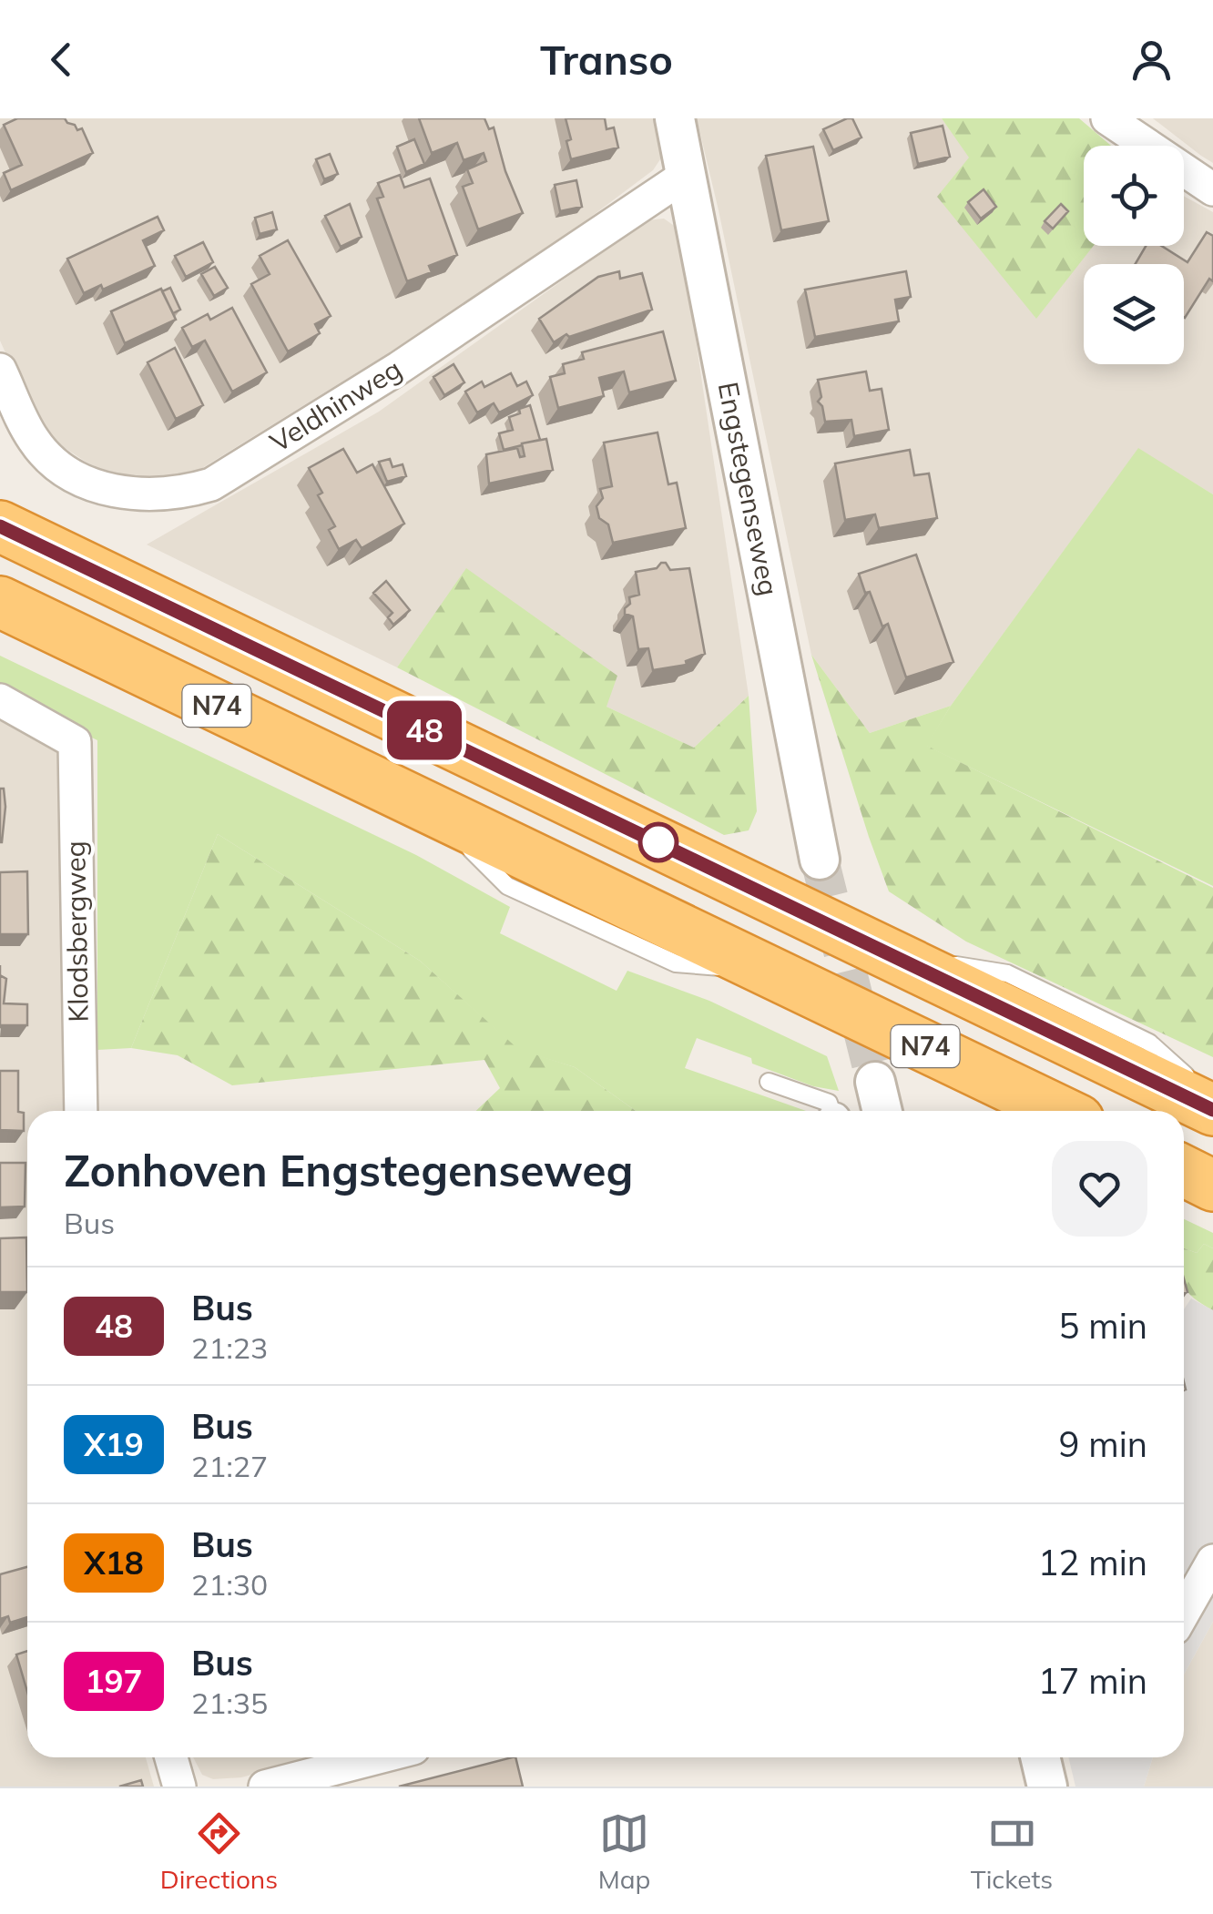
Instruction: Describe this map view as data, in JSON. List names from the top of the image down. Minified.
{"streets":{"highway":["N74"],"street":["Veldhinweg","Engstegenseweg","Klodsbergweg"]},"crossings":[["Veldhinweg","Engstegenseweg"]],"lines":["bus line 48"],"page":{"header":"Transo","on_map":"48","heading":["Zonhoven Engstegenseweg","Bus"],"list":[{"mark":"48","name":"Bus","note":"21:23","value":"5 min"},{"mark":"X19","name":"Bus","note":"21:27","value":"9 min"},{"mark":"X18","name":"Bus","note":"21:30","value":"12 min"},{"mark":"197","name":"Bus","note":"21:35","value":"17 min"}],"tabs":["Directions","Map","Tickets"]}}
